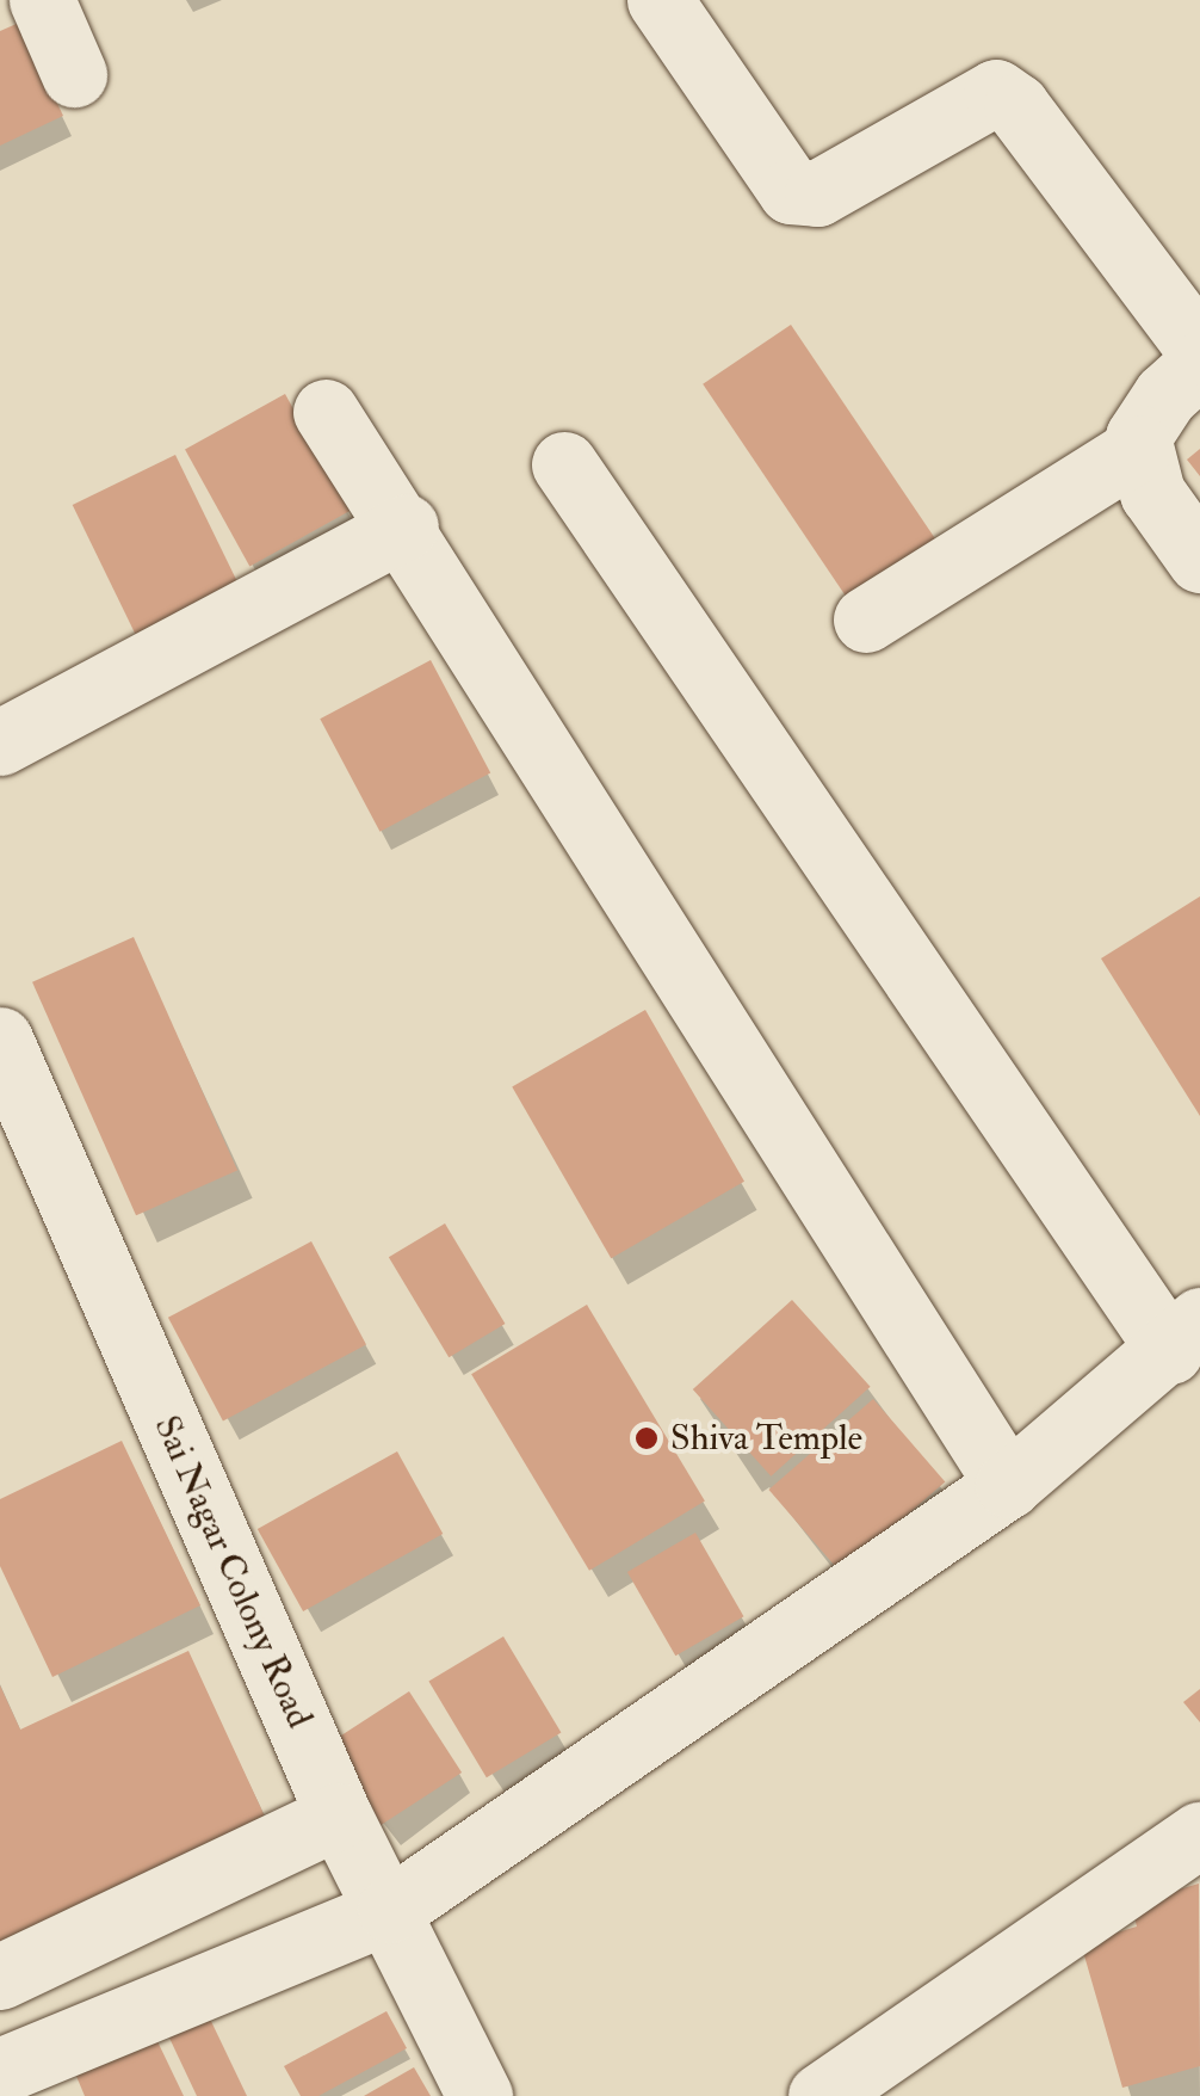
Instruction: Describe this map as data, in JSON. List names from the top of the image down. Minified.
{"streets":{"street":["Sai Nagar Colony Road"]},"places":["Shiva Temple"]}
